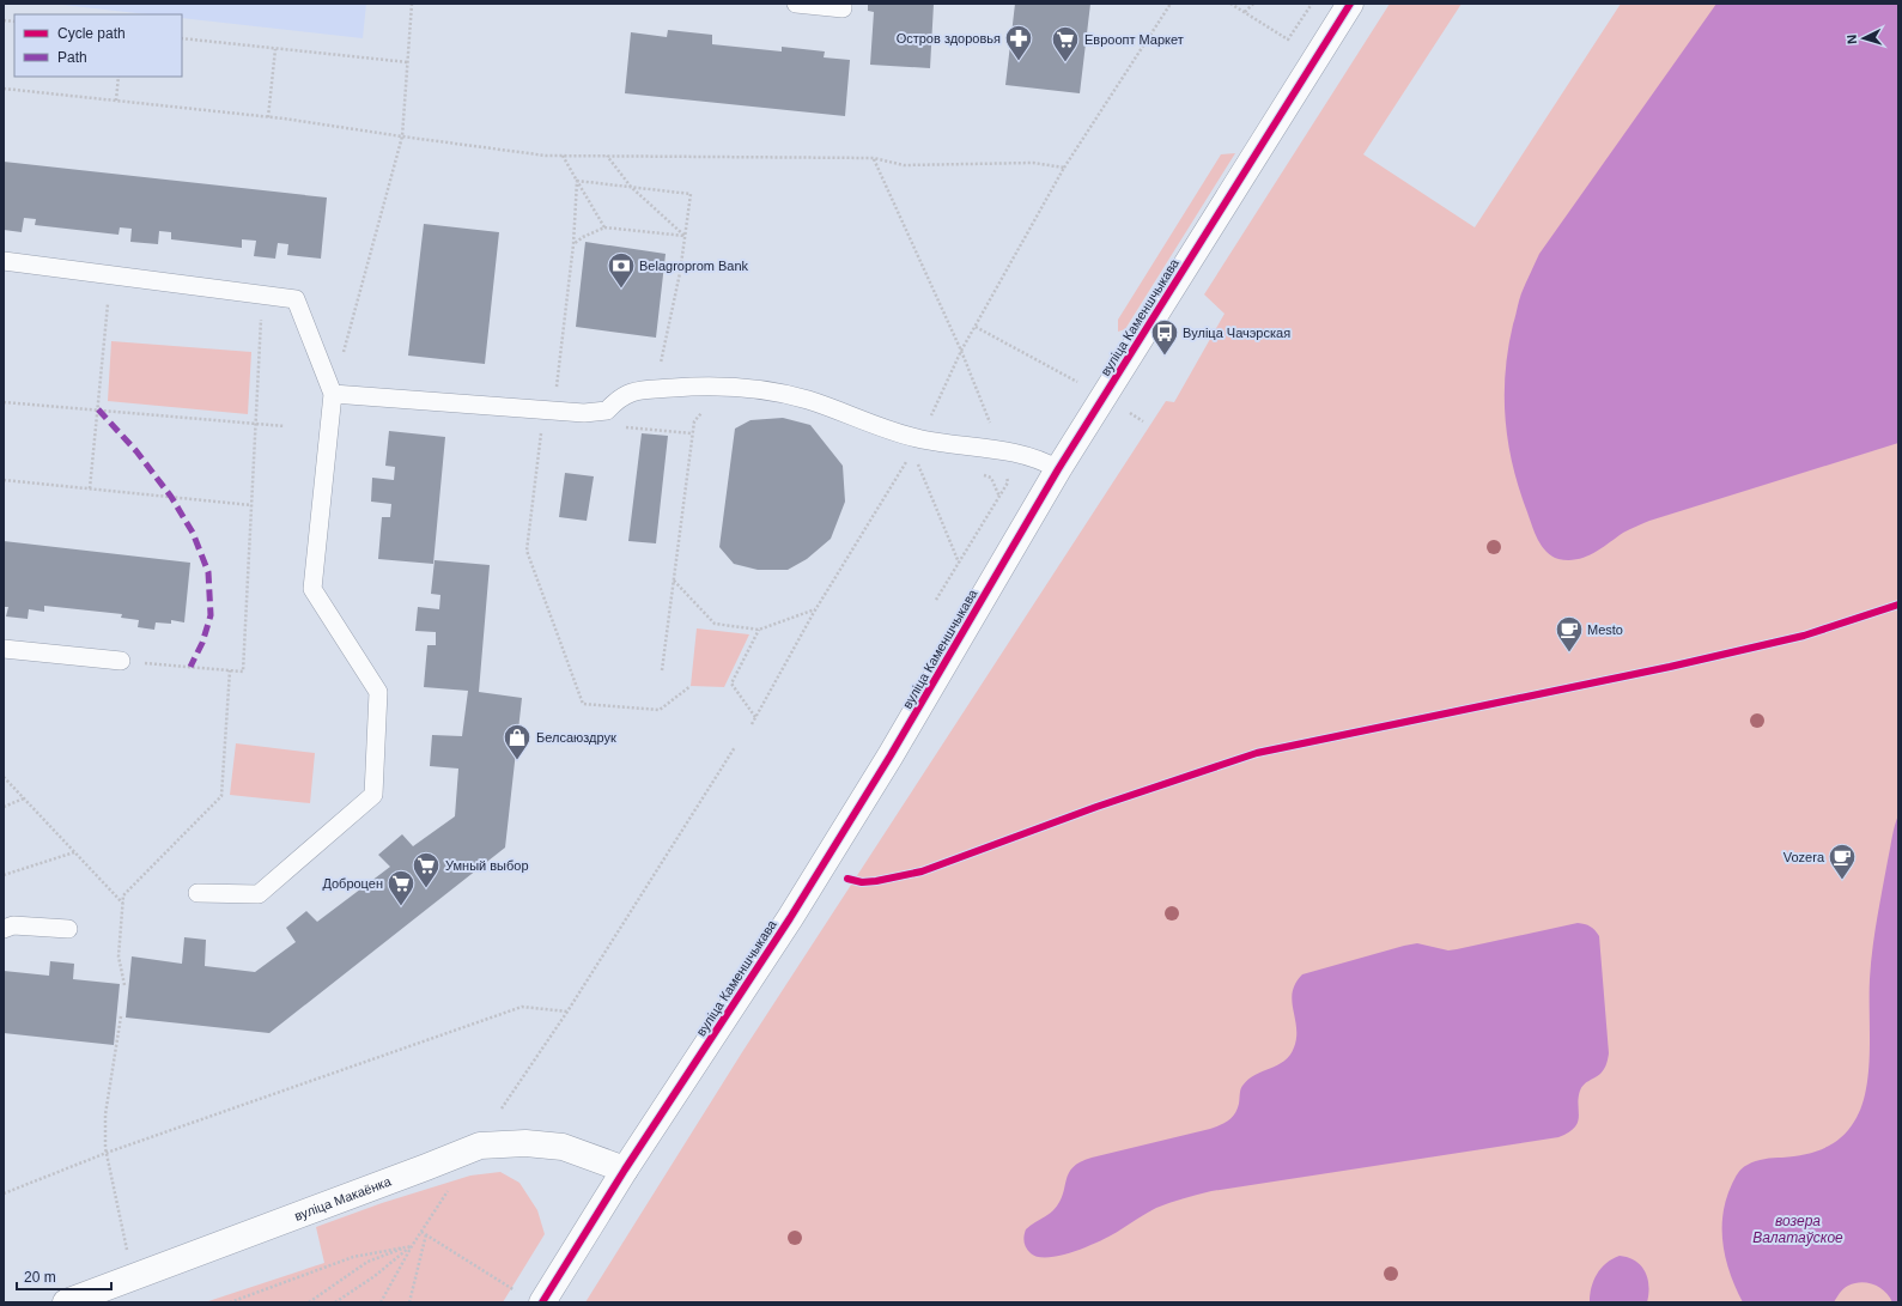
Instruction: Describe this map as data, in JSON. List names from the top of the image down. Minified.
{"streets":{"street":["вуліца Каменшчыкава","вуліца Макаёнка"]},"crossings":[["вуліца Каменшчыкава","вуліца Макаёнка"]],"water":["возера Валатаўское"],"places":{"pharmacy":["Остров здоровья"],"supermarket":["Евроопт Маркет","Умный выбор","Доброцен"],"bank":["Belagroprom Bank"],"bus stop":["Вуліца Чачэрская"],"cafe":["Mesto","Vozera"],"shop":["Белсаюздрук"]},"legend":["Cycle path","Path"],"scale_bar":"20 m","north":"left"}
